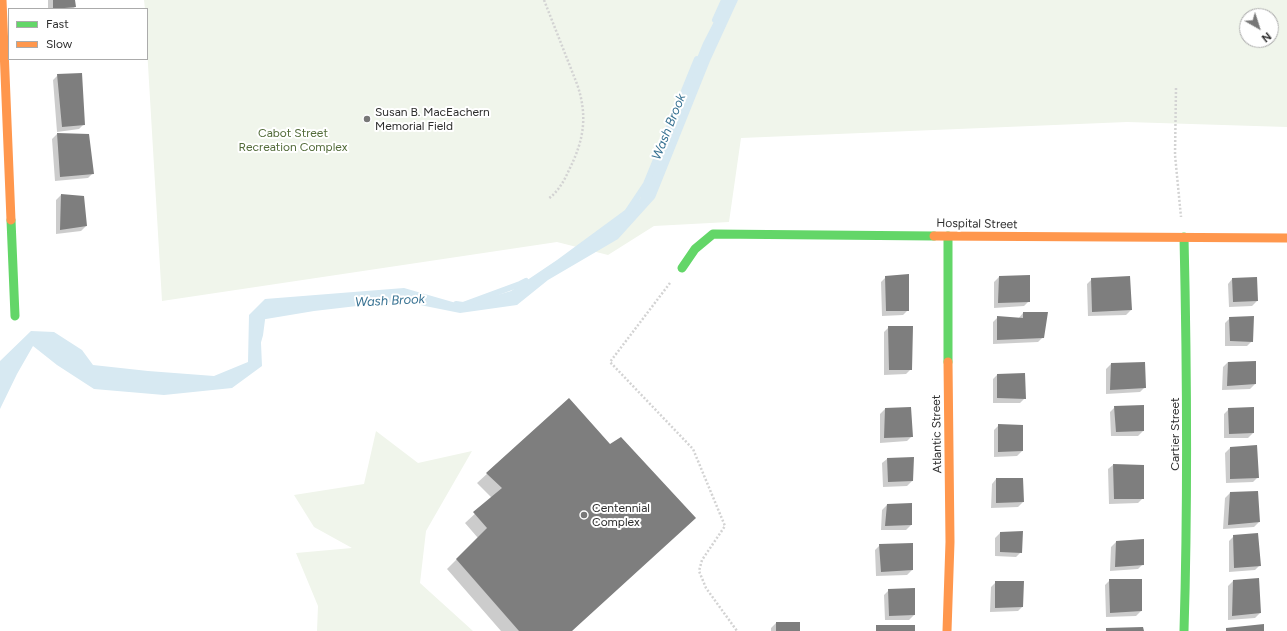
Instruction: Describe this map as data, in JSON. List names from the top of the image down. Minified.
{"streets":{"street":["Hospital Street","Atlantic Street","Cartier Street"]},"crossings":[["Hospital Street","Atlantic Street"],["Hospital Street","Cartier Street"]],"water":["Wash Brook"],"parks":["Cabot Street Recreation Complex"],"places":["Susan B. MacEachern Memorial Field","Centennial Complex"],"legend":["Fast","Slow"],"north":"bottom right"}
